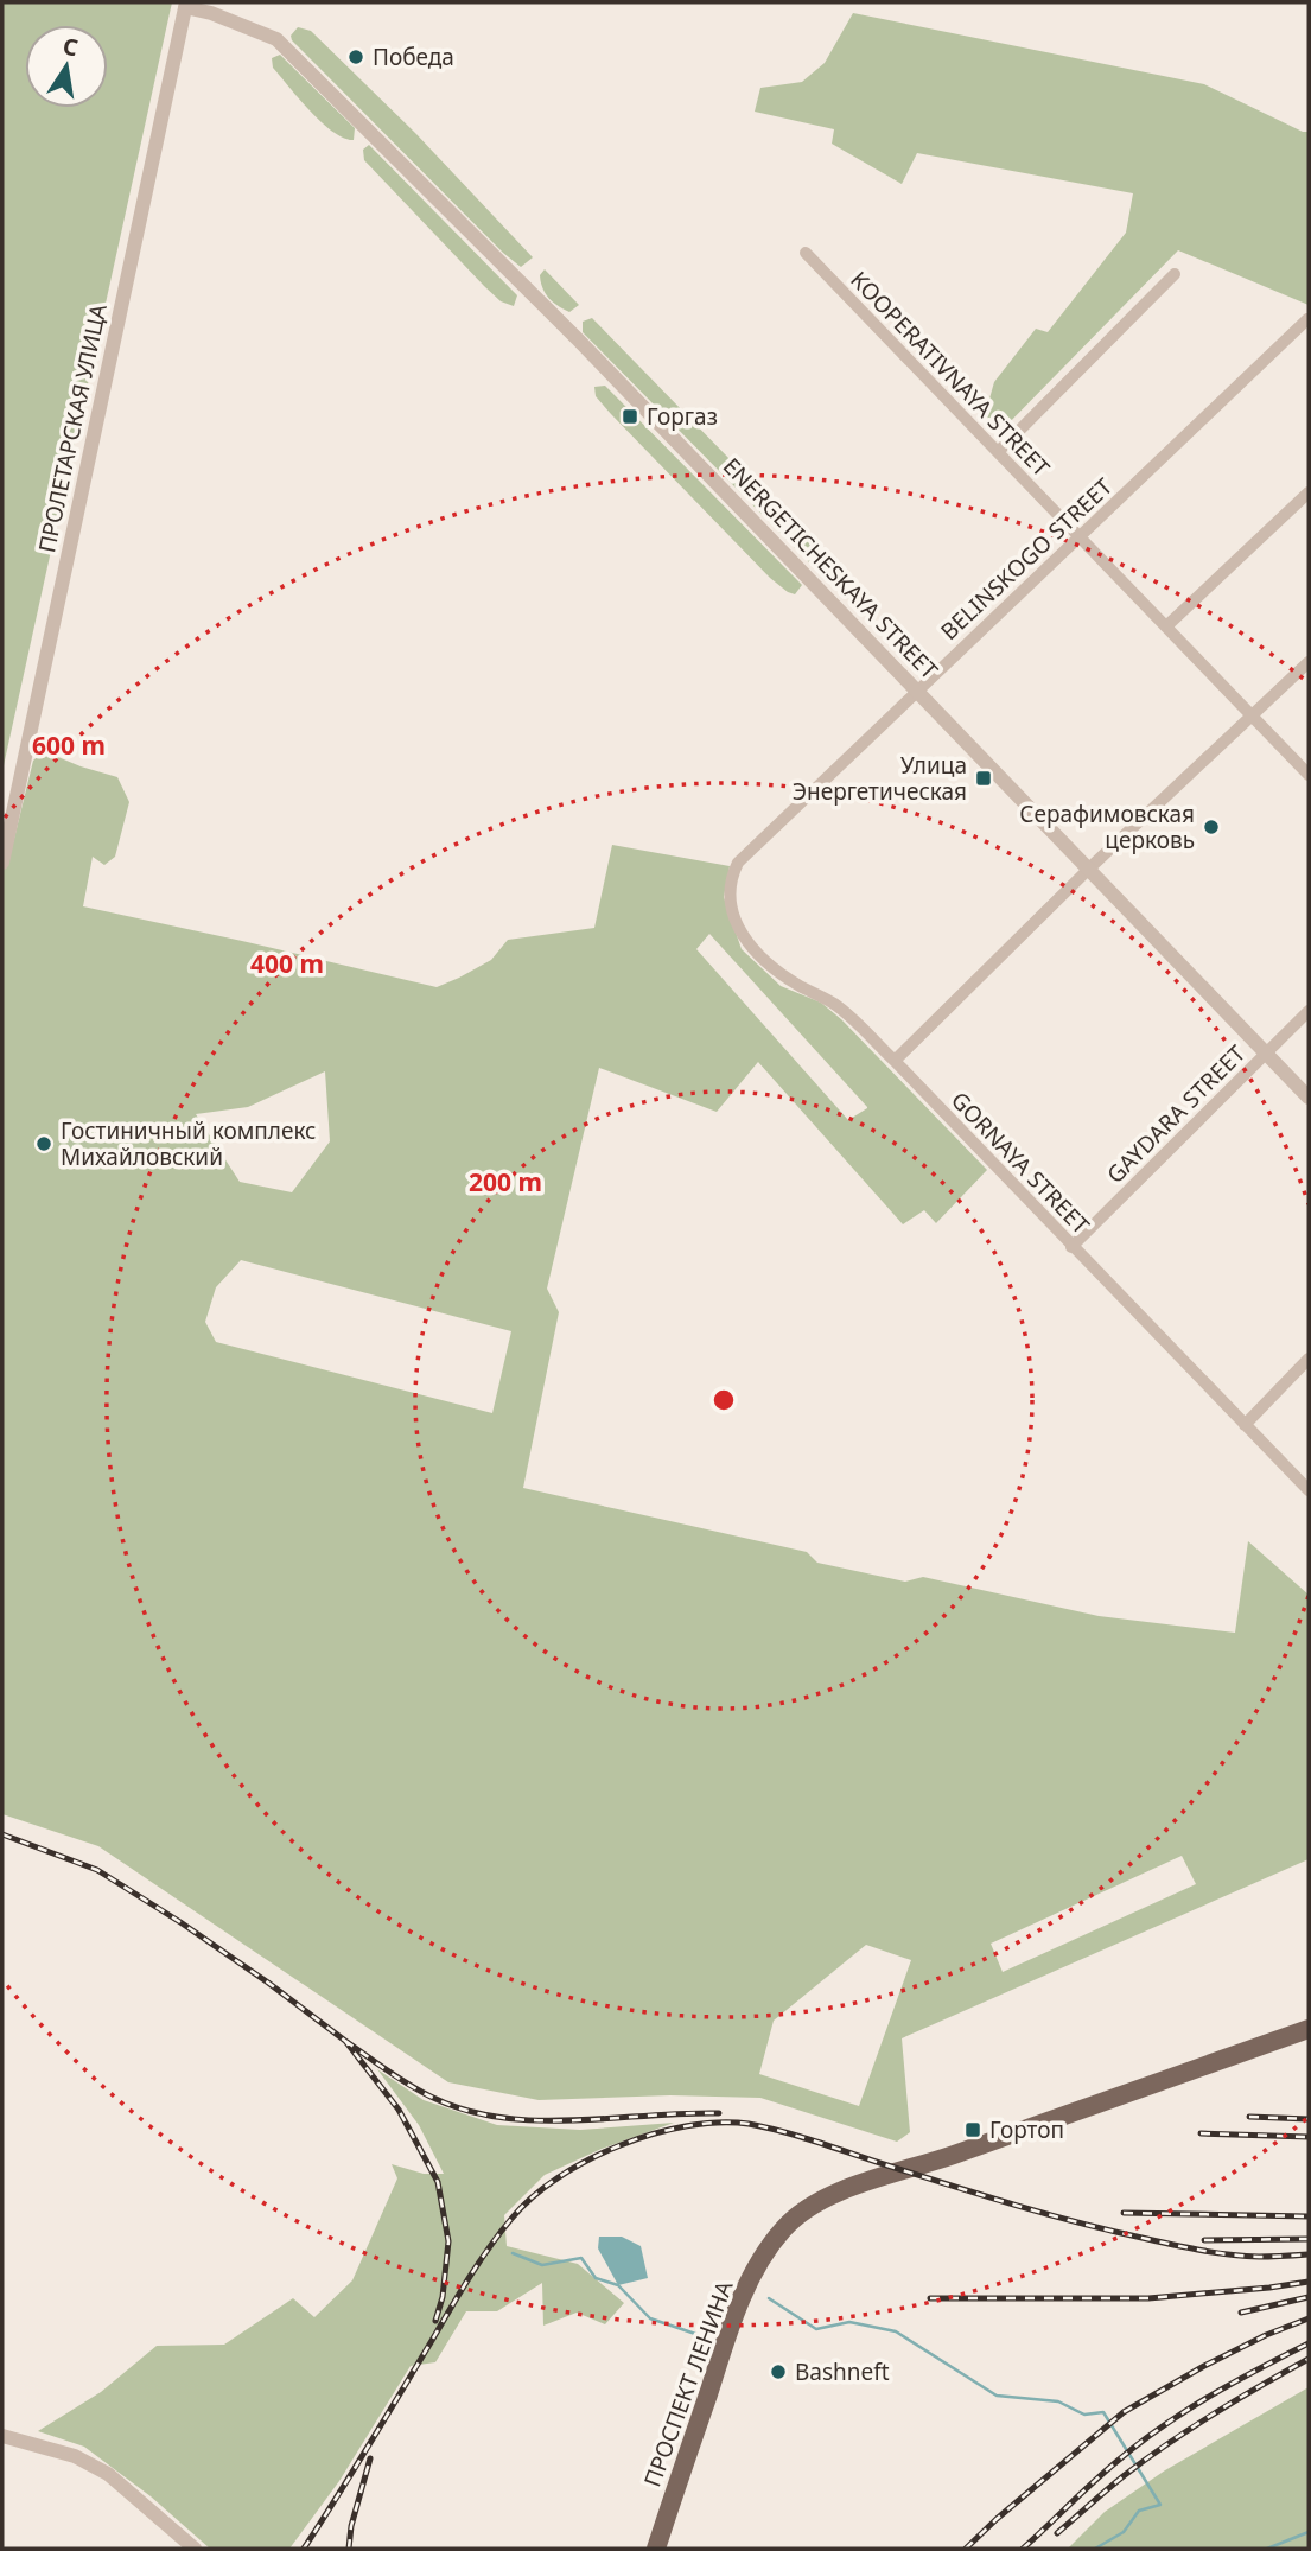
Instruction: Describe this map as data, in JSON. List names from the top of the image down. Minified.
{"streets":{"main road":["ПРОСПЕКТ ЛЕНИНА"],"street":["KOOPERATIVNAYA STREET","ПРОЛЕТАРСКАЯ УЛИЦА","BELINSKOGO STREET","ENERGETICHESKAYA STREET","GAYDARA STREET","GORNAYA STREET"]},"crossings":[["KOOPERATIVNAYA STREET","BELINSKOGO STREET"],["ПРОЛЕТАРСКАЯ УЛИЦА","ENERGETICHESKAYA STREET"],["BELINSKOGO STREET","ENERGETICHESKAYA STREET"],["BELINSKOGO STREET","GORNAYA STREET"],["ENERGETICHESKAYA STREET","GAYDARA STREET"],["GAYDARA STREET","GORNAYA STREET"]],"places":{"other":["Победа","Серафимовская церковь","Гостиничный комплекс Михайловский","Bashneft"],"transit":["Горгаз","Улица Энергетическая","Гортоп"]},"north":"top","rings":["600 m","400 m","200 m"]}
